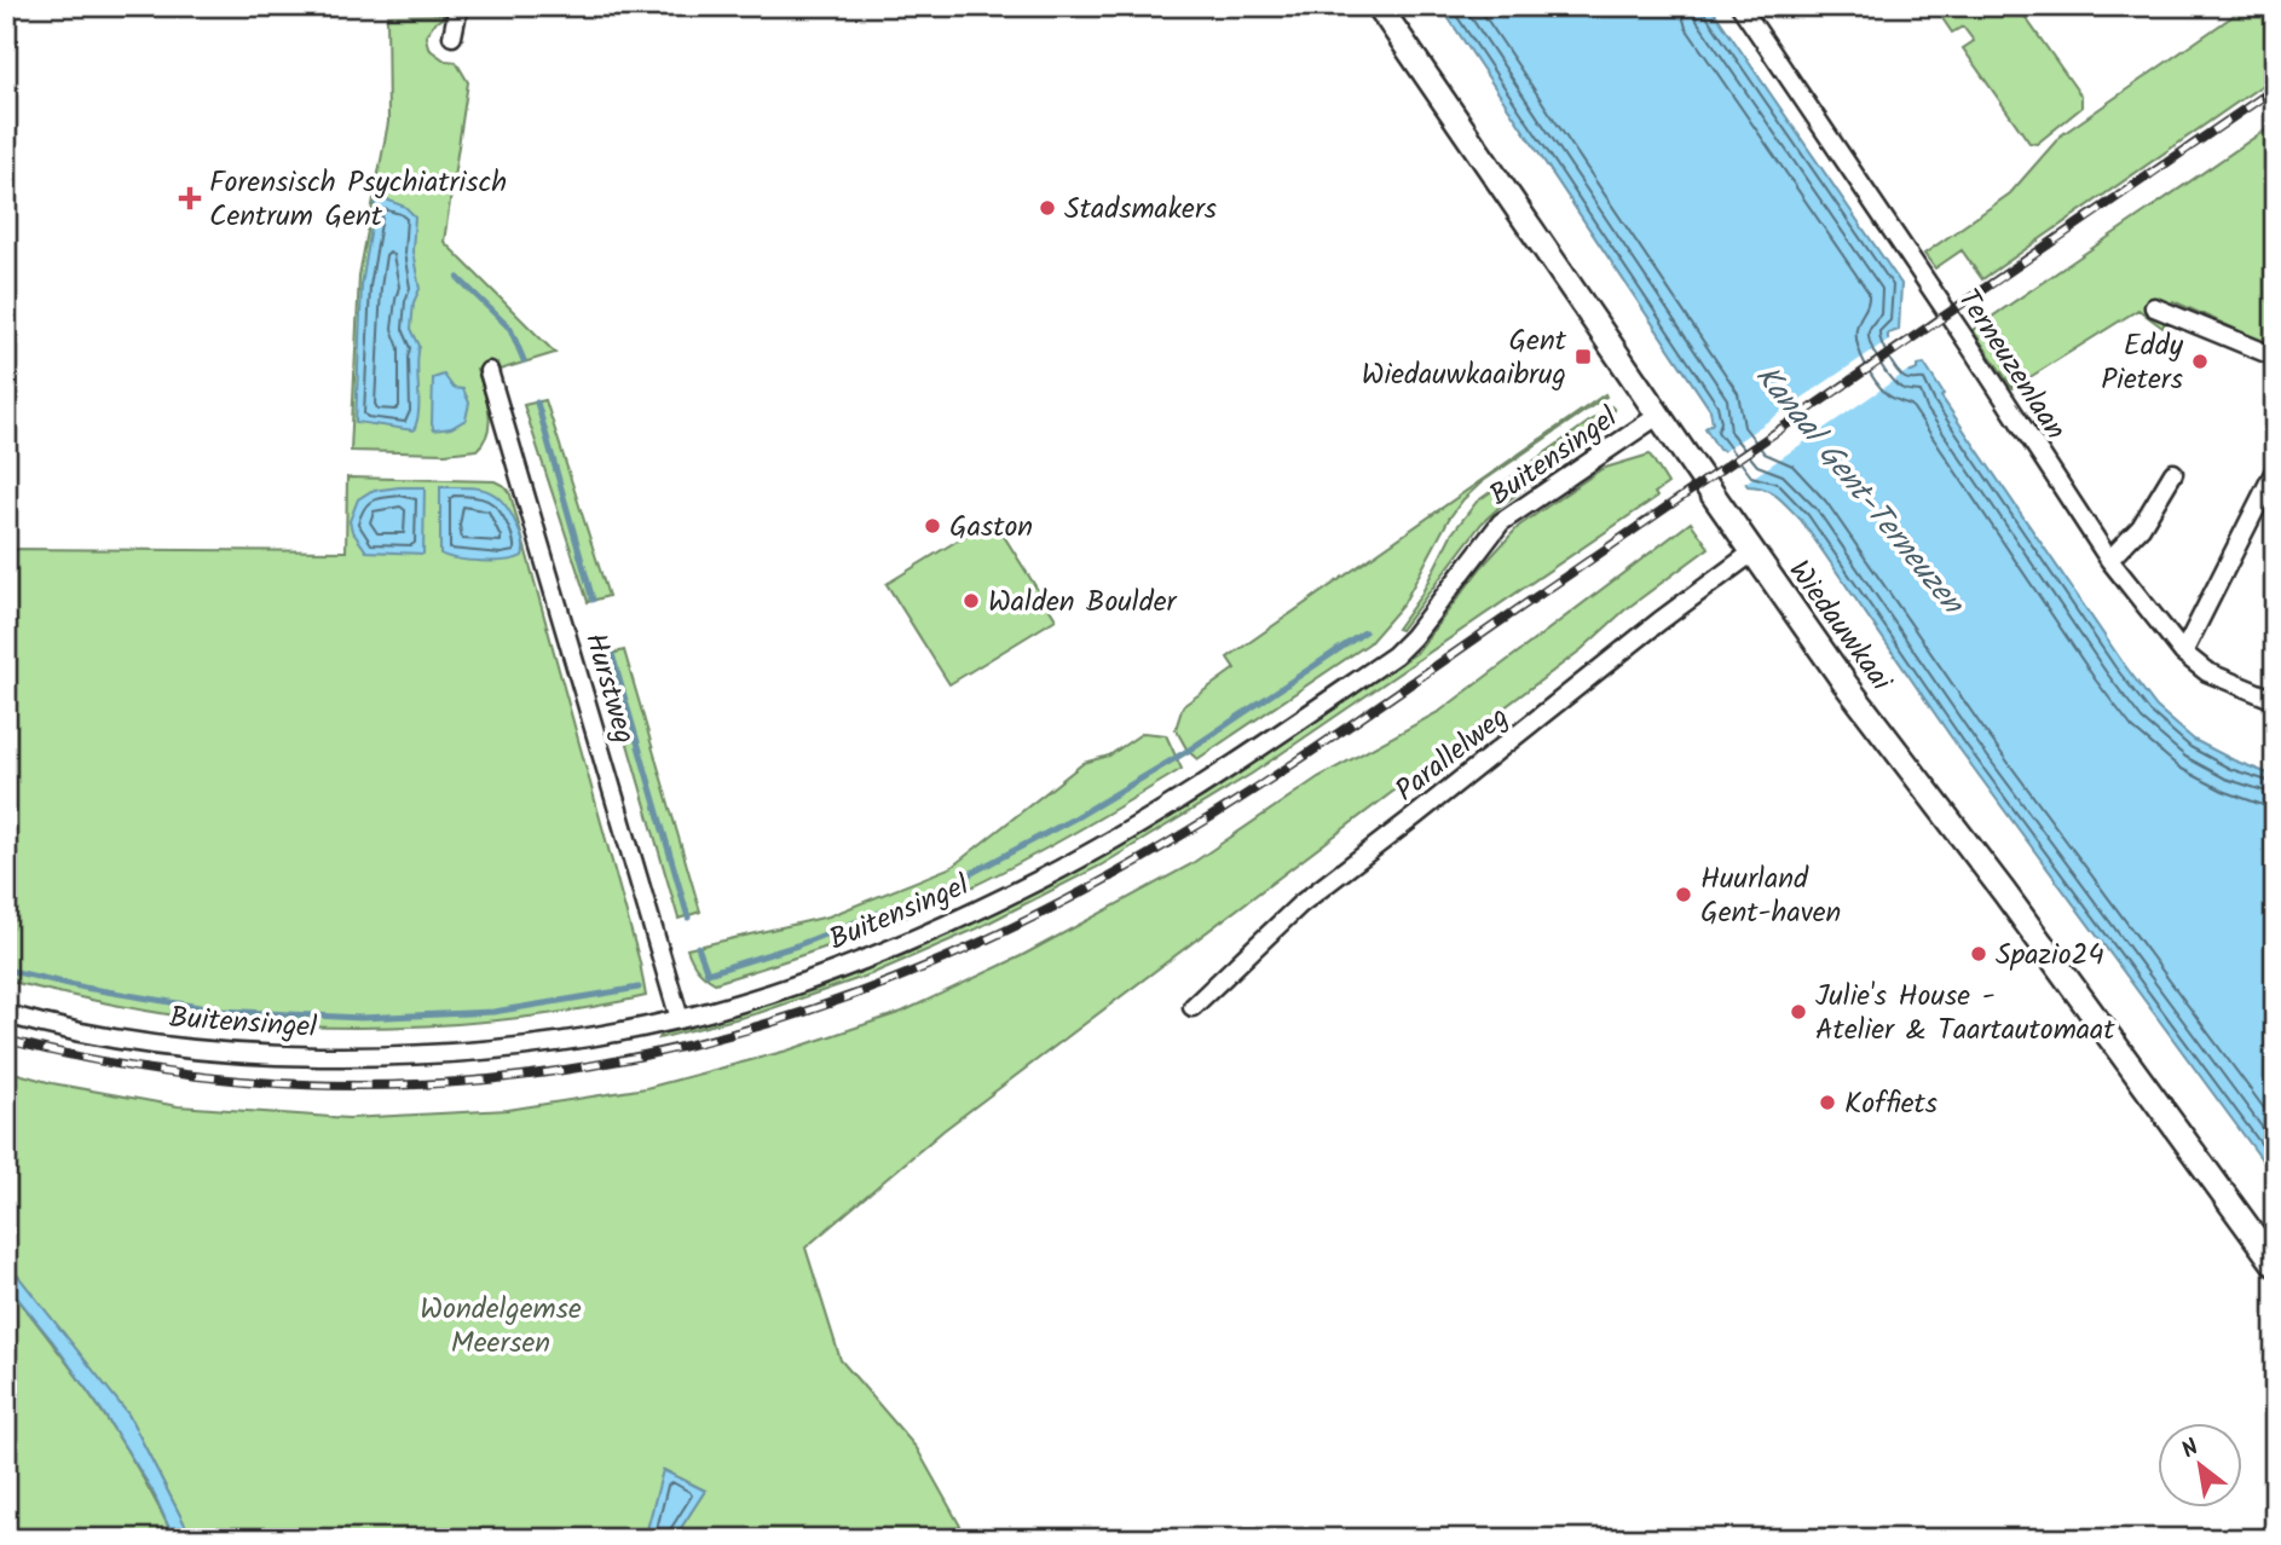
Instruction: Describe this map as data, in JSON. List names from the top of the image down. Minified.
{"streets":{"main road":["Wiedauwkaai"],"street":["Terneuzenlaan","Buitensingel","Hurstweg","Parallelweg"]},"crossings":[["Buitensingel","Wiedauwkaai"],["Buitensingel","Hurstweg"],["Wiedauwkaai","Parallelweg"]],"water":["Kanaal Gent-Terneuzen"],"parks":["Wondelgemse Meersen"],"places":{"health":["Forensisch Psychiatrisch Centrum Gent"],"other":["Stadsmakers","Eddy Pieters","Gaston","Walden Boulder","Huurland Gent-haven","Spazio24","Julie's House - Atelier & Taartautomaat","Koffiets"],"transit":["Gent Wiedauwkaaibrug"]},"north":"top left"}
